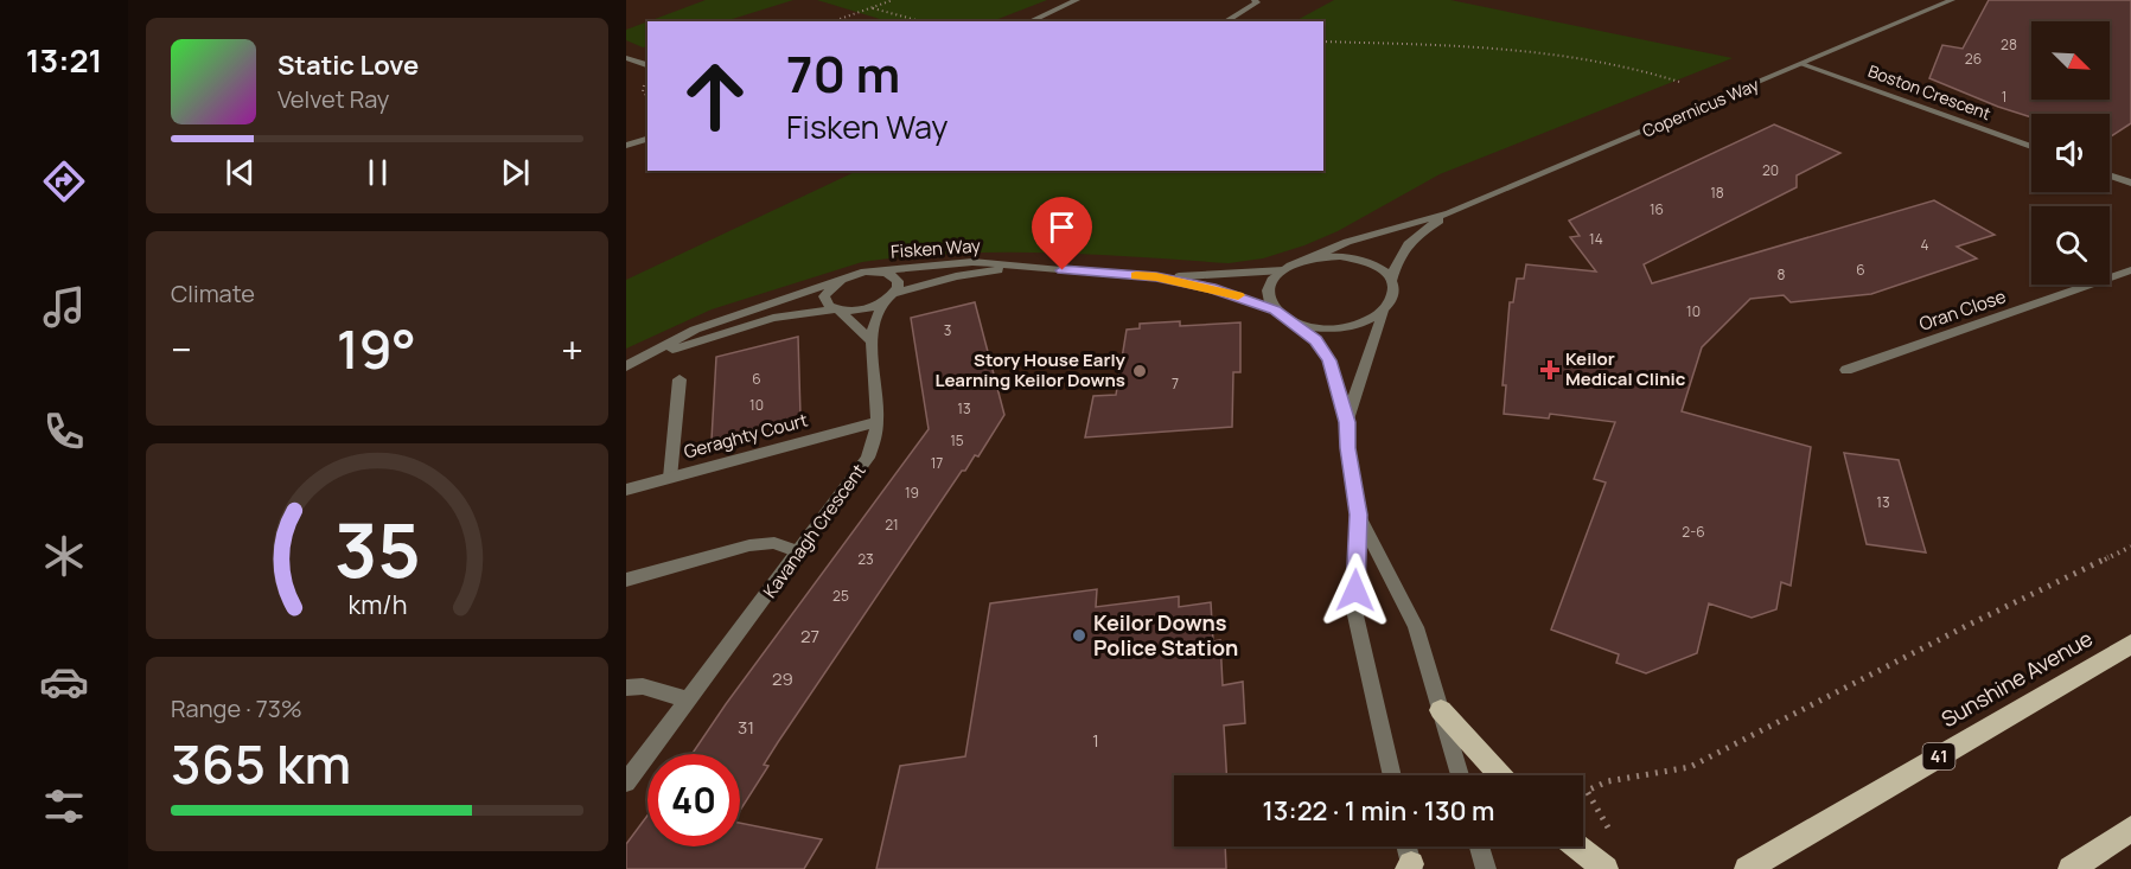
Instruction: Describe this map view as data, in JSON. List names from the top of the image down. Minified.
{"streets":{"main road":["Sunshine Avenue","41"],"street":["Boston Crescent","Copernicus Way","Fisken Way","Oran Close","Geraghty Court","Kavanagh Crescent"]},"crossings":[["Boston Crescent","Copernicus Way"],["Copernicus Way","Fisken Way"],["Fisken Way","Kavanagh Crescent"],["Geraghty Court","Kavanagh Crescent"]],"places":{"health":["Keilor Medical Clinic"],"other":["Story House Early Learning Keilor Downs","Keilor Downs Police Station"]},"house_numbers":["28","26","1","20","18","16","14","4","6","8","10","3","6","7","10","13","15","17","19","13","21","2-6","23","25","27","29","31","1"],"north":"bottom right","page":{"tabs":"13:21","turn":["70 m","Fisken Way"],"song":["Static Love","Velvet Ray"],"tile":["Climate",["Range · 73%","365 km"]],"heat":["−","19°","+"],"limit":"40","trip":"13:22 · 1 min · 130 m","gauge":["35","km/h"]}}
